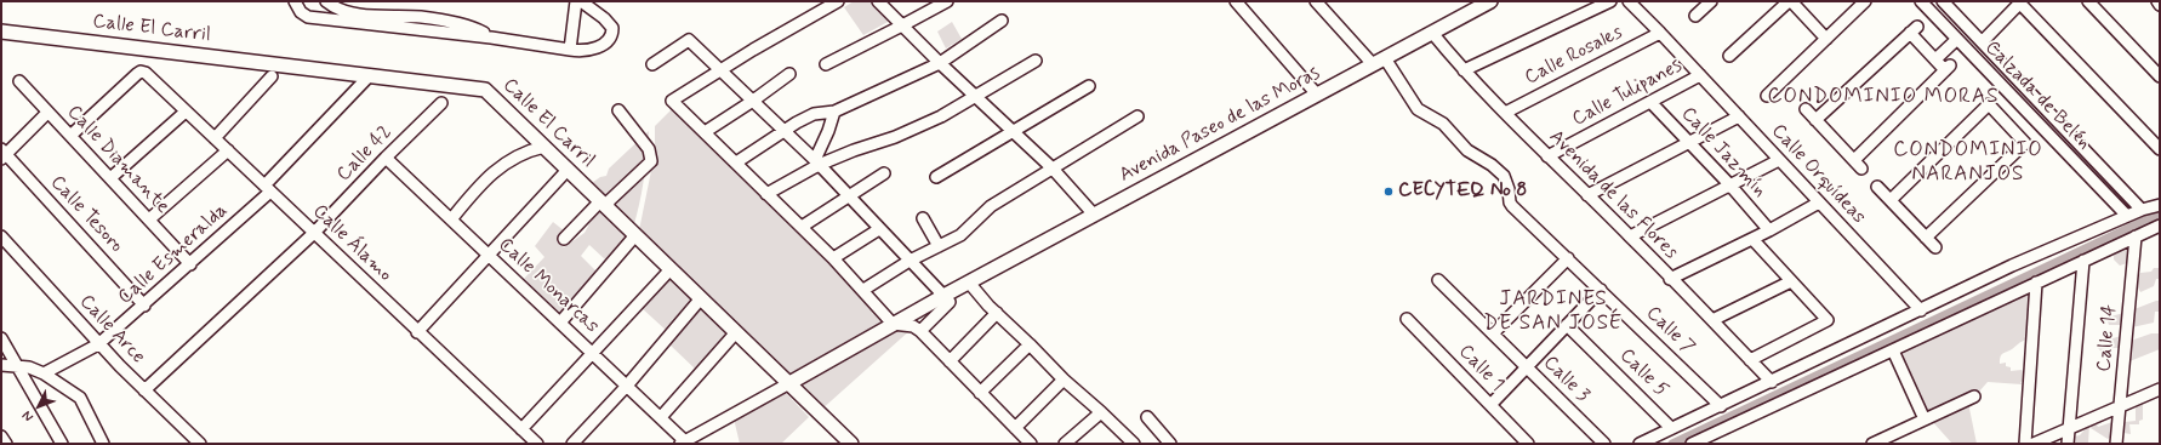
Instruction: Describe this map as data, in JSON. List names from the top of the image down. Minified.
{"streets":{"main road":["Calle El Carril","Avenida Paseo de las Moras"],"street":["Calle Rosales","Calle Tulipanes","Calzada de Belén","Calle Jazmín","Calle 42","Calle Diamante","Calle Orquídeas","Avenida de las Flores","Calle Tesoro","Calle Álamo","Calle Esmeralda","Calle Monarcas","Calle Arce","Calle 7","Calle 14","Calle 1","Calle 5","Calle 3"]},"crossings":[["Calle El Carril","Avenida Paseo de las Moras"],["Calle Rosales","Calle Orquídeas"],["Calle Rosales","Avenida de las Flores"],["Calle Tulipanes","Calle Jazmín"],["Calle Tulipanes","Calle Orquídeas"],["Calle Tulipanes","Avenida de las Flores"],["Avenida Paseo de las Moras","Avenida de las Flores"],["Avenida Paseo de las Moras","Calle 7"],["Calle 42","Calle Álamo"],["Calle 42","Calle Monarcas"],["Calle 42","Calle Arce"],["Calle Diamante","Calle Álamo"],["Calle Diamante","Calle Esmeralda"],["Calle Tesoro","Calle Esmeralda"],["Calle Álamo","Calle Esmeralda"],["Calle Esmeralda","Calle Arce"]],"districts":["CONDOMINIO MORAS","CONDOMINIO NARANJOS","JARDINES DE SAN JOSÉ"],"places":["CECYTEQ No 8"],"north":"bottom left"}
